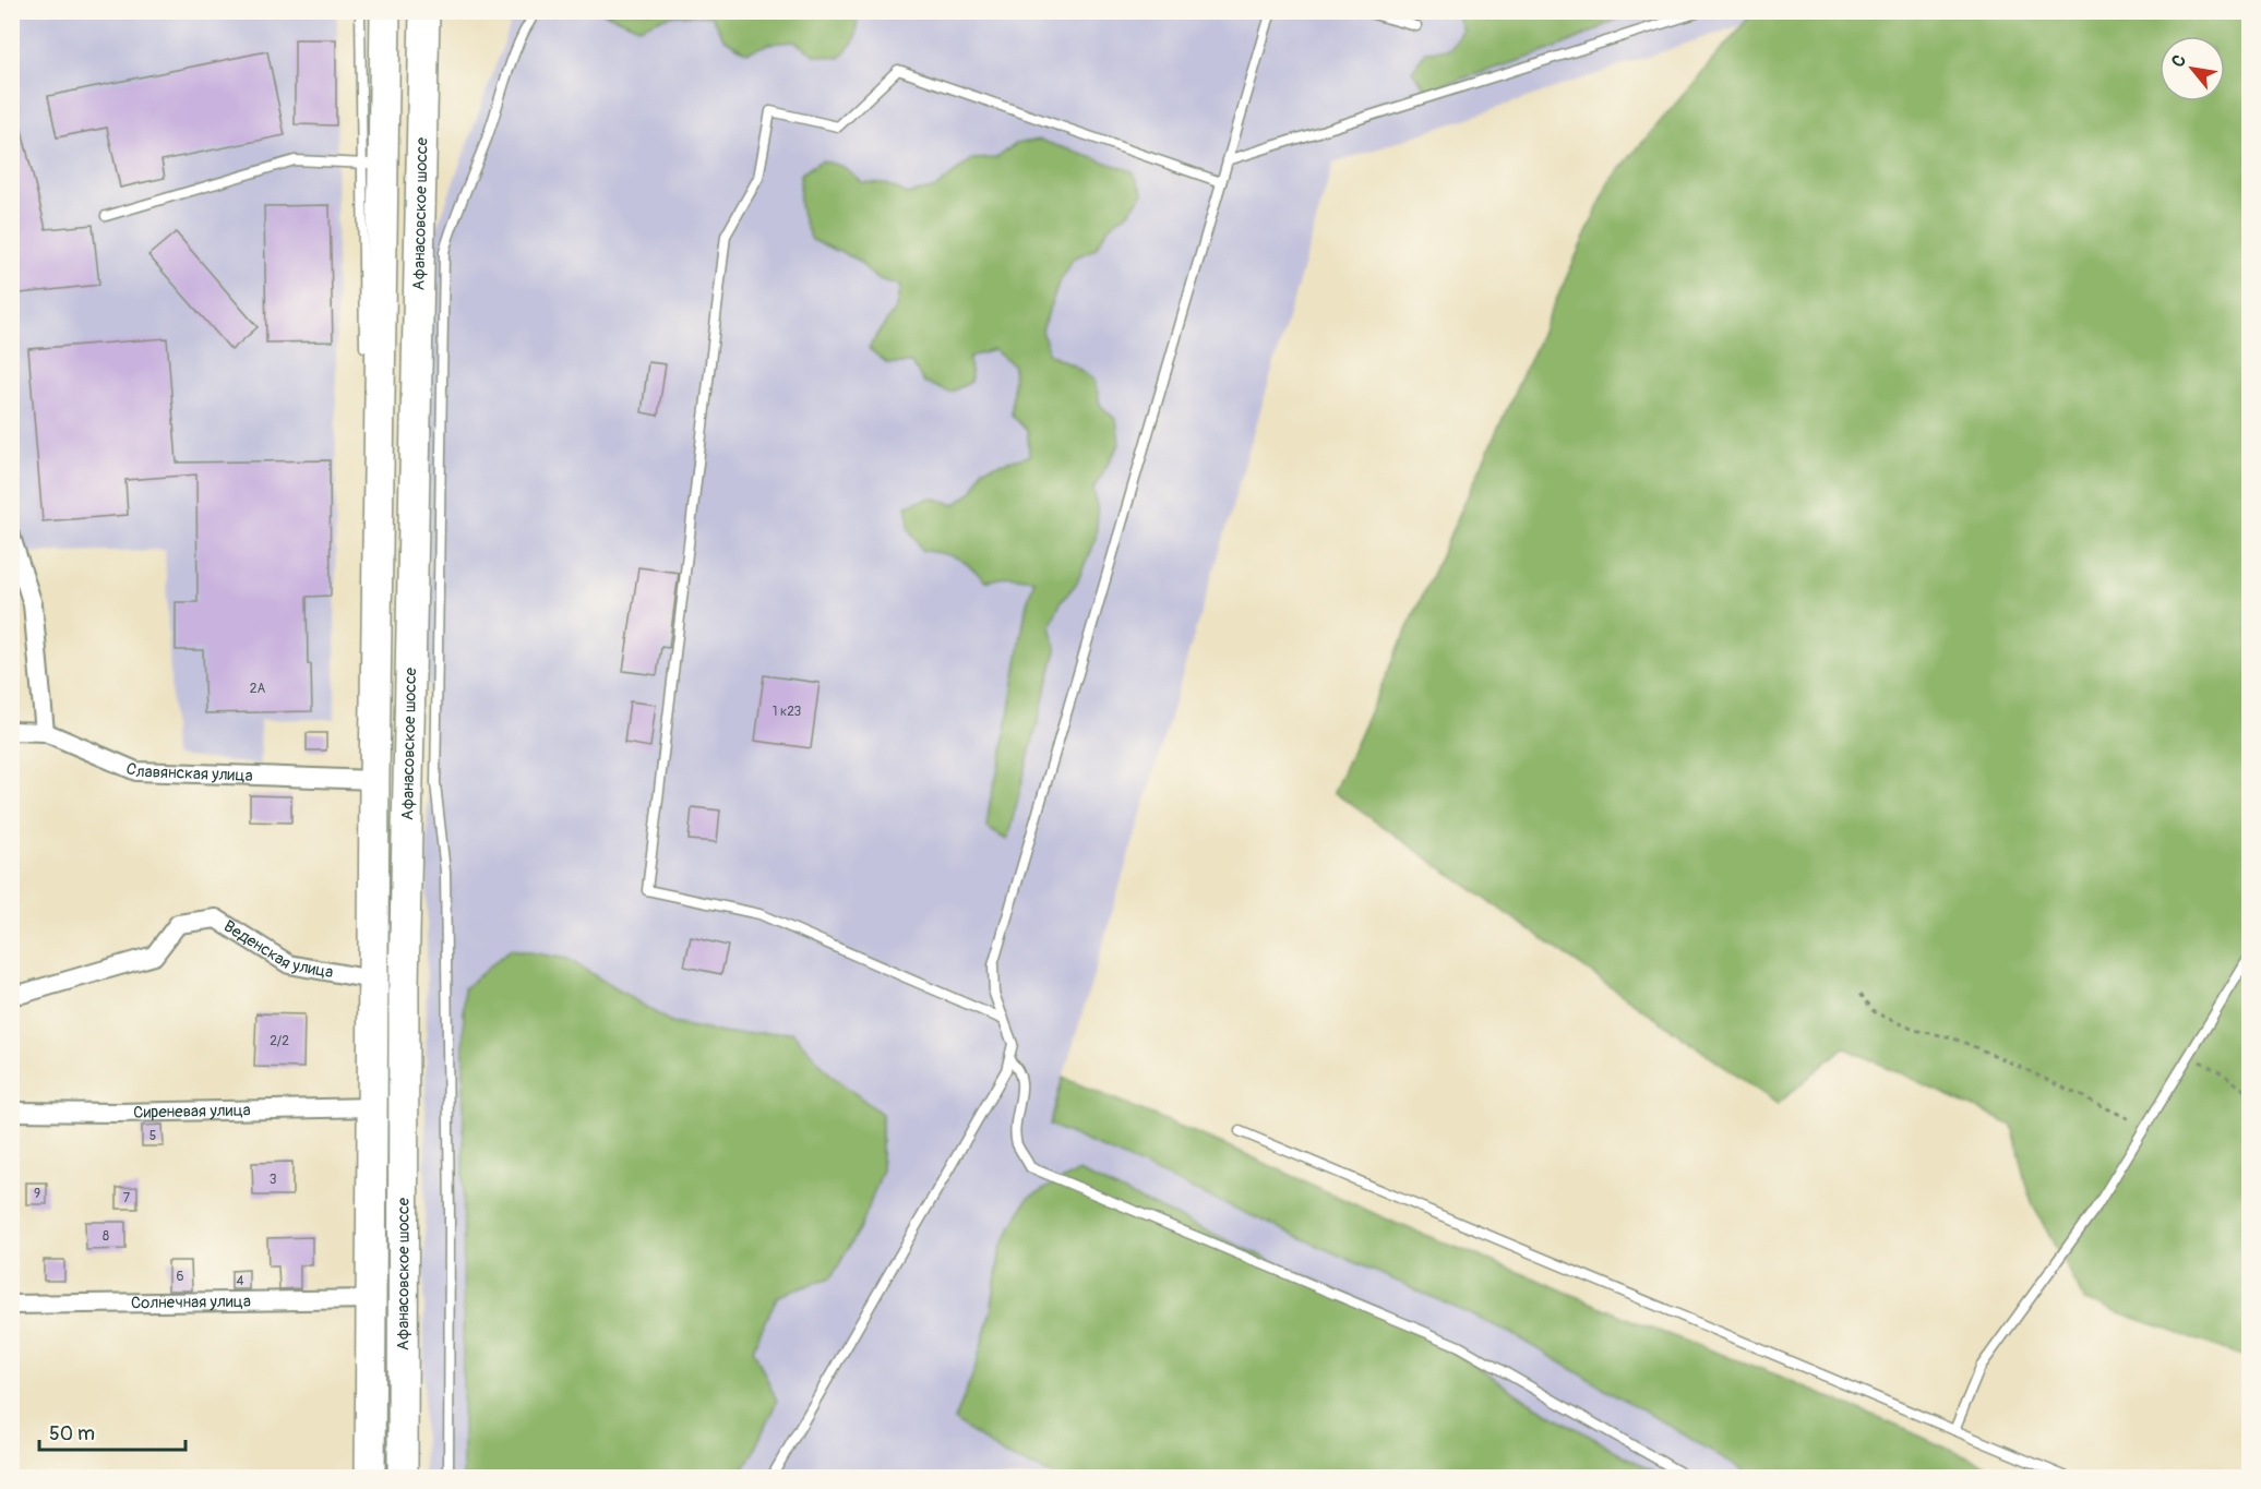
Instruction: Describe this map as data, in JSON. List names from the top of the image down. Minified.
{"streets":{"main road":["Афанасовское шоссе"],"street":["Славянская улица","Веденская улица","Сиреневая улица","Солнечная улица"]},"crossings":[["Афанасовское шоссе","Славянская улица"],["Афанасовское шоссе","Веденская улица"],["Афанасовское шоссе","Сиреневая улица"],["Афанасовское шоссе","Солнечная улица"]],"house_numbers":["2А","1 к23","2/2","5","3","9","7","8","6","4"],"scale_bar":"50 m","north":"top left"}
